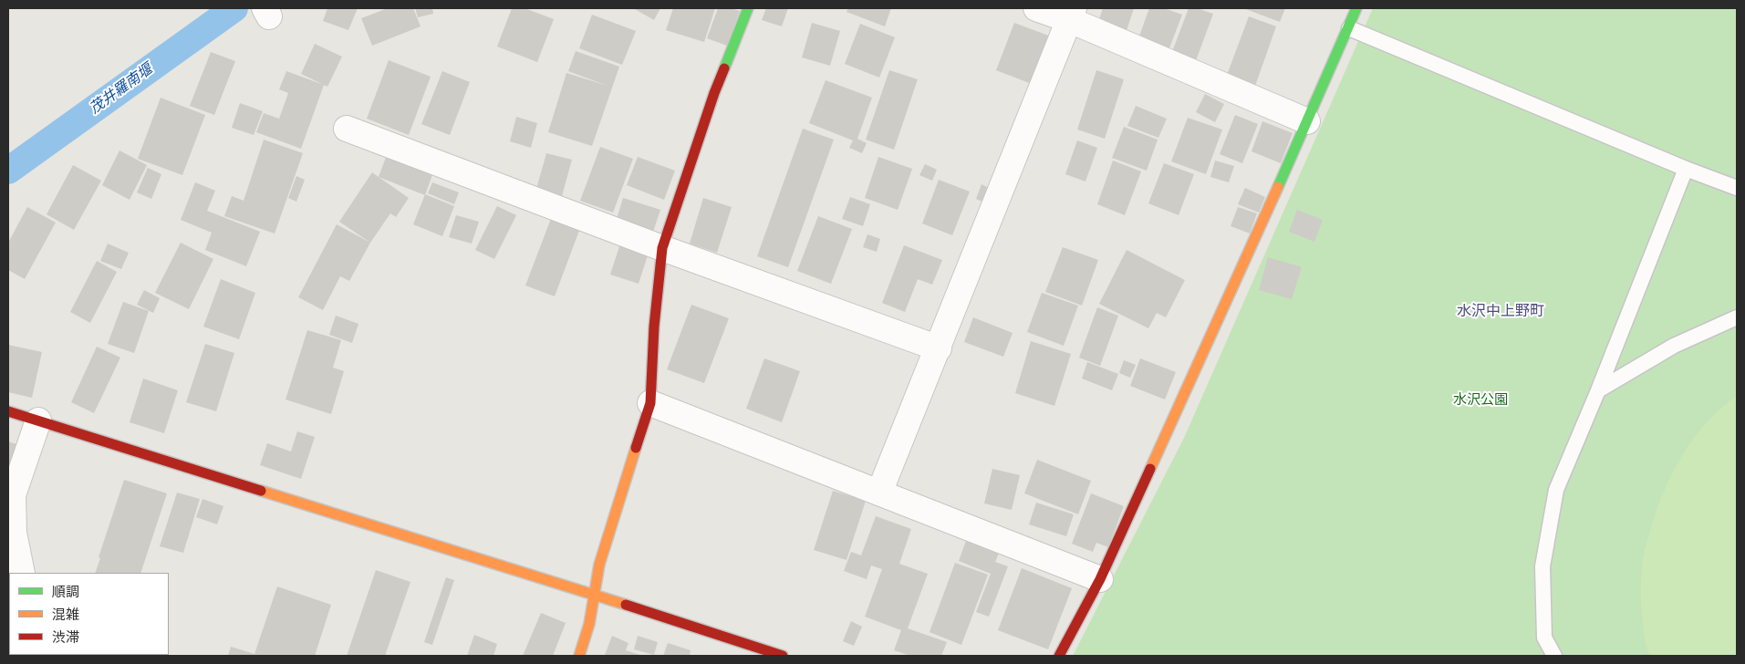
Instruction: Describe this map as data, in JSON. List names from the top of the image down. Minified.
{"districts":["水沢中上野町"],"water":["茂井羅南堰"],"parks":["水沢公園"],"legend":["順調","混雑","渋滞"]}
